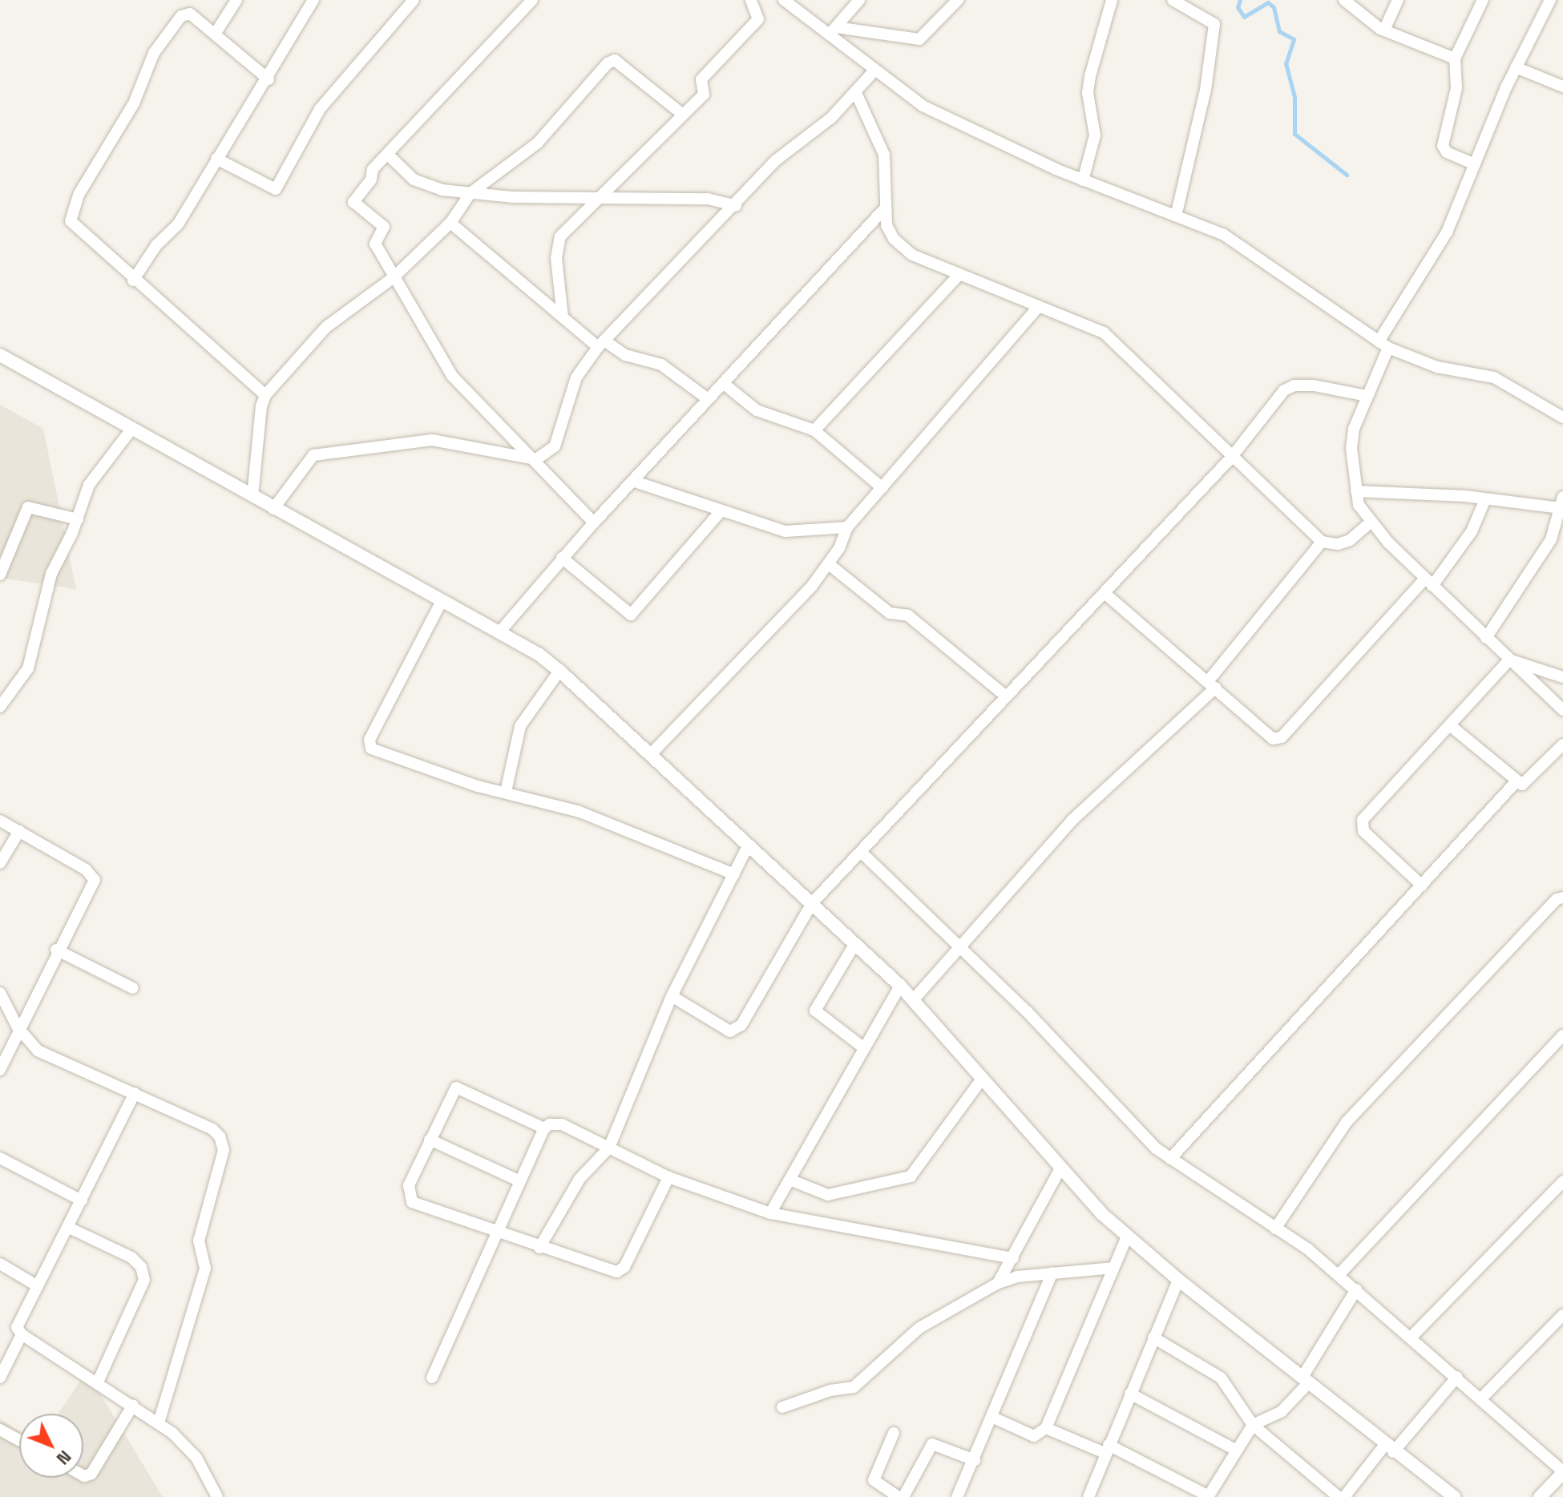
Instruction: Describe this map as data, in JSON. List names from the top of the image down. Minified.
{"north":"bottom right"}
